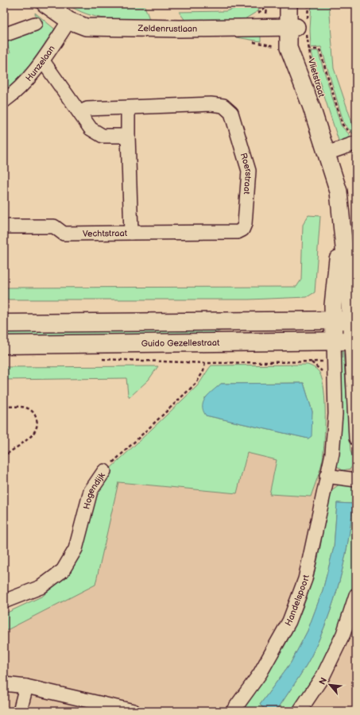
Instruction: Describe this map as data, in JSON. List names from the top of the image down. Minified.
{"streets":{"main road":["Guido Gezellestraat"],"street":["Zeldenrustlaan","Hunzelaan","Vlietstraat","Roerstraat","Vechtstraat","Hogendijk","Handelspoort"]},"crossings":[["Zeldenrustlaan","Hunzelaan"],["Zeldenrustlaan","Vlietstraat"],["Vlietstraat","Guido Gezellestraat"],["Vlietstraat","Handelspoort"],["Roerstraat","Vechtstraat"],["Guido Gezellestraat","Handelspoort"]],"north":"top left"}
